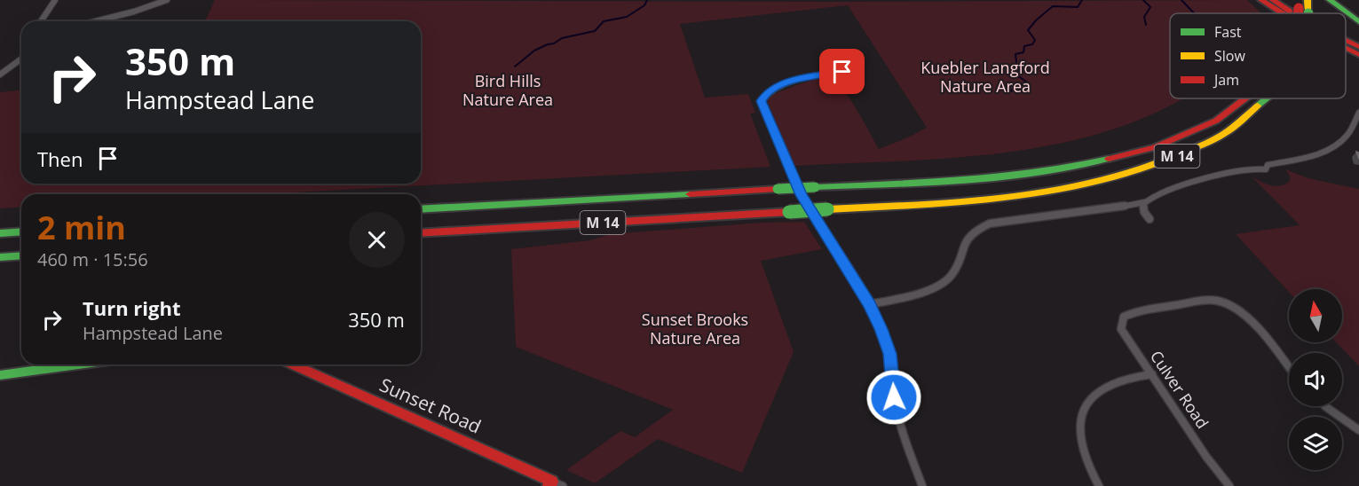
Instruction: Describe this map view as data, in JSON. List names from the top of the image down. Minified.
{"streets":{"main road":["M 14","Sunset Road"],"street":["Culver Road"]},"parks":["Kuebler Langford Nature Area","Bird Hills Nature Area","Sunset Brooks Nature Area"],"legend":["Fast","Slow","Jam"],"north":"top","page":{"turn":["350 m","Hampstead Lane"],"then":"Then","heading":["2 min","460 m · 15:56"],"list":[{"name":"Turn right","note":"Hampstead Lane","value":"350 m"}]}}
